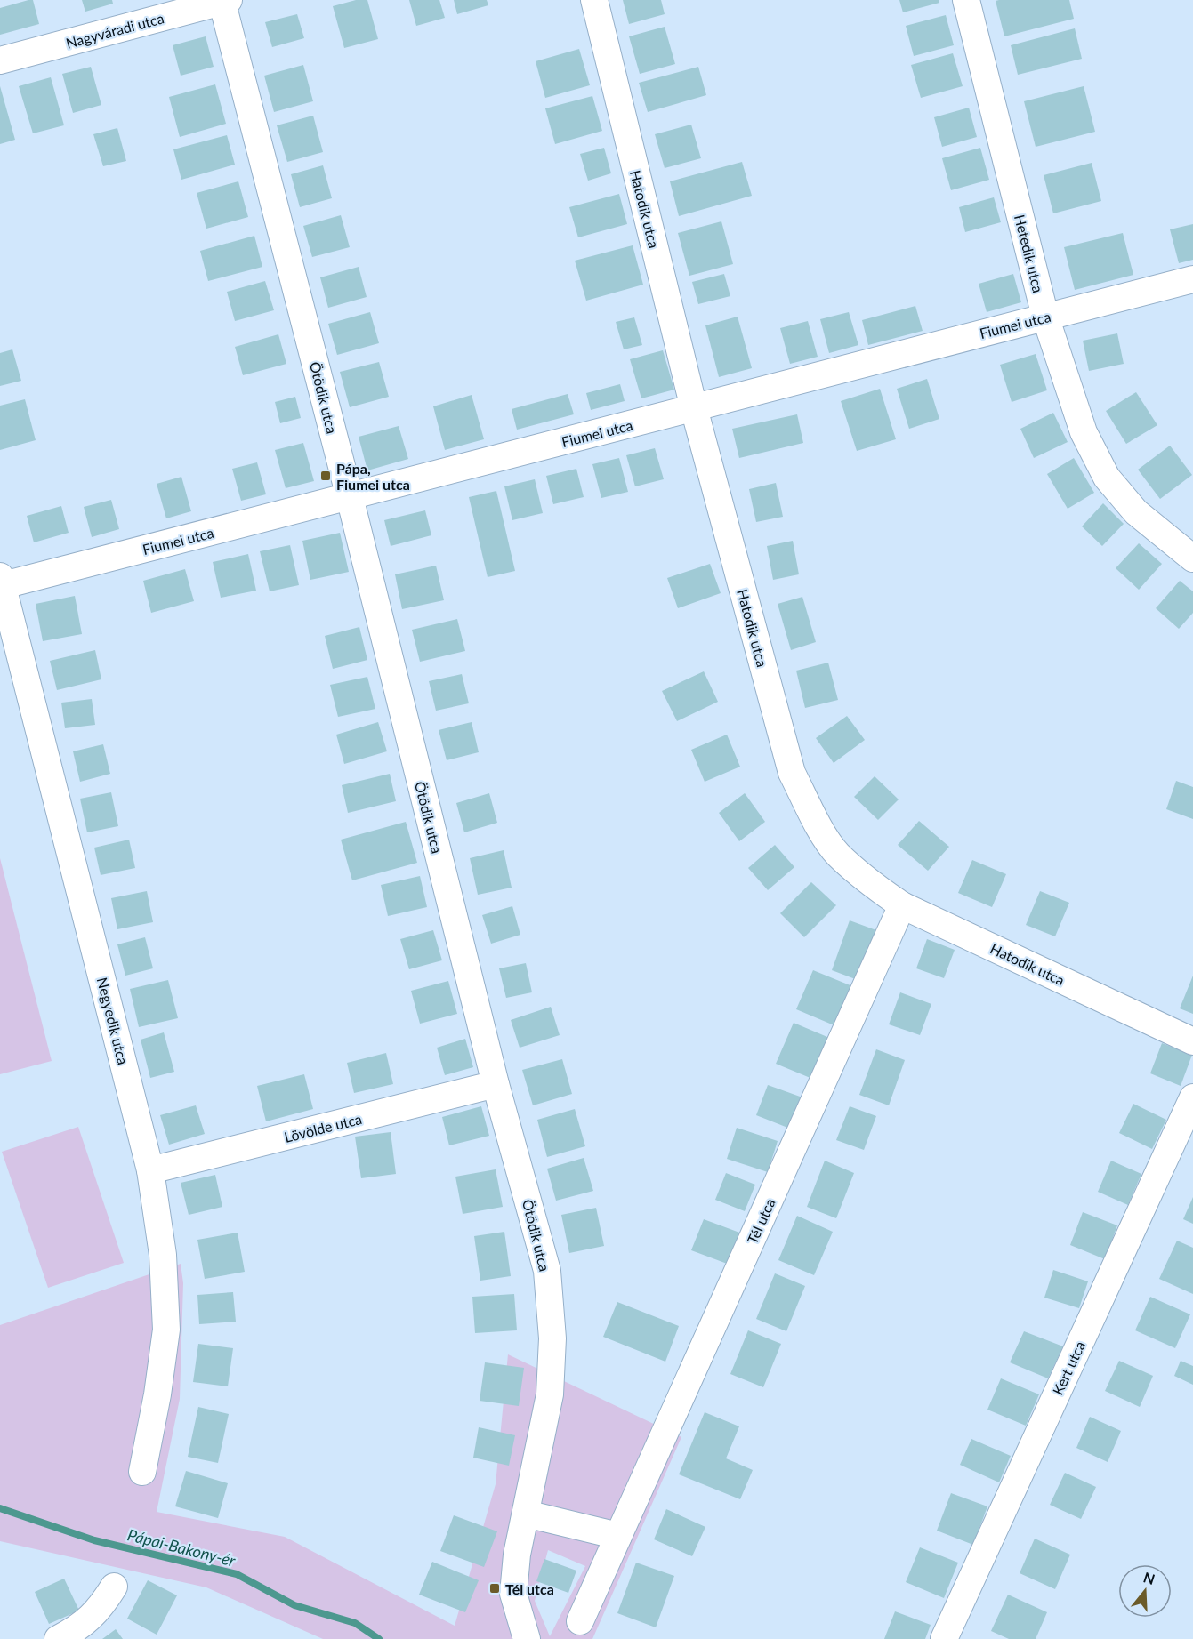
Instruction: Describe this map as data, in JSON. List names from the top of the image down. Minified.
{"streets":{"street":["Nagyváradi utca","Hatodik utca","Hetedik utca","Fiumei utca","Ötödik utca","Negyedik utca","Lövölde utca","Tél utca","Kert utca"]},"crossings":[["Nagyváradi utca","Ötödik utca"],["Hatodik utca","Fiumei utca"],["Hatodik utca","Tél utca"],["Hetedik utca","Fiumei utca"],["Fiumei utca","Ötödik utca"],["Fiumei utca","Negyedik utca"],["Ötödik utca","Lövölde utca"],["Negyedik utca","Lövölde utca"]],"water":["Pápai-Bakony-ér"],"places":{"transit":["Pápa, Fiumei utca","Tél utca"]},"north":"top"}
